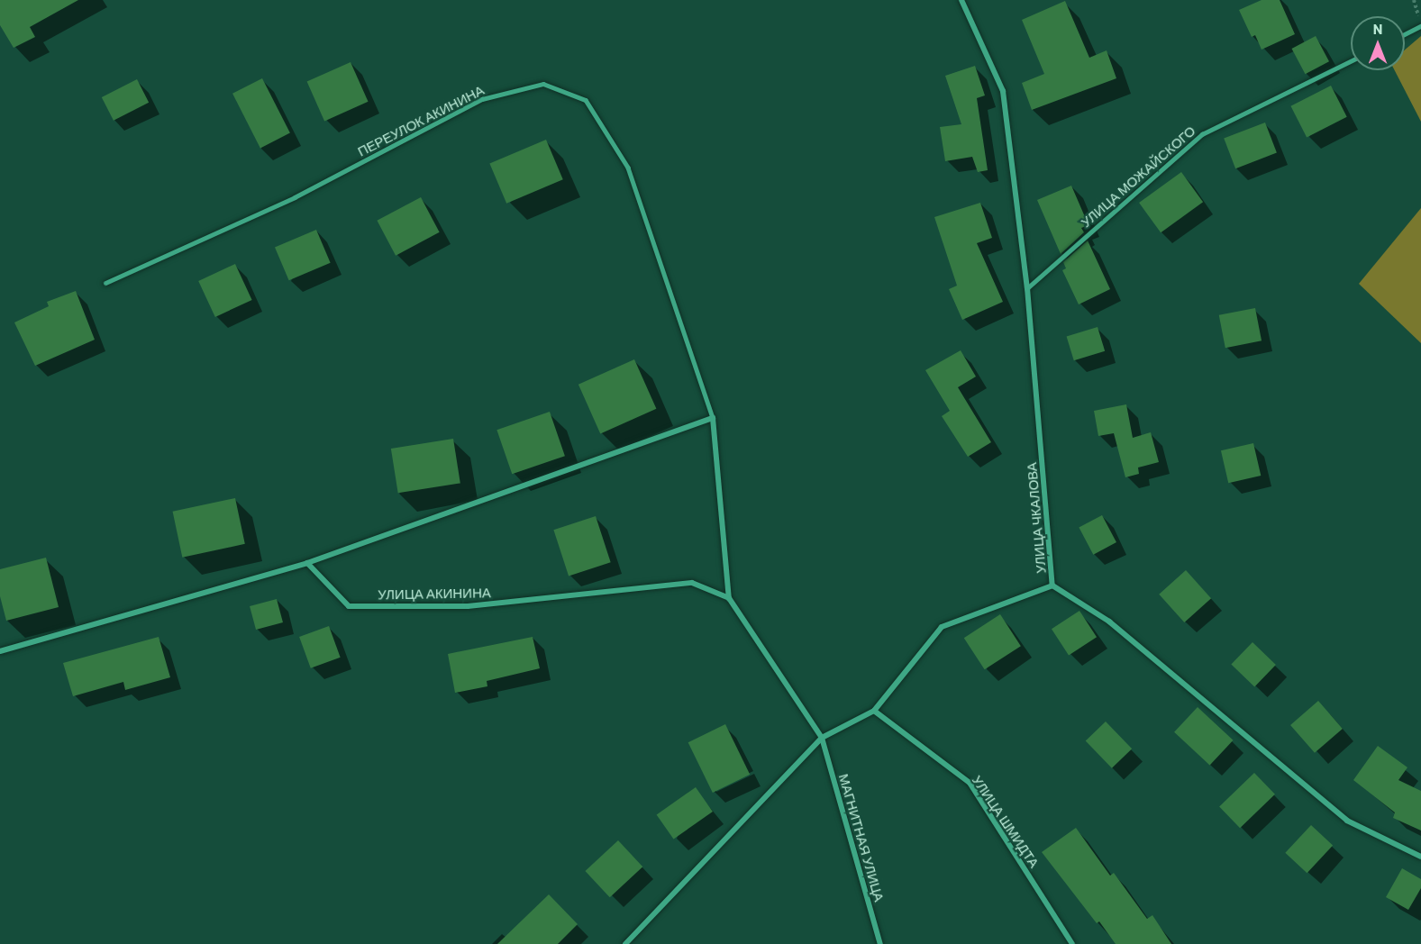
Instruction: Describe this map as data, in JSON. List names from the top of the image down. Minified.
{"streets":{"street":["УЛИЦА ЧКАЛОВА","УЛИЦА АКИНИНА","УЛИЦА ШМИДТА","МАГНИТНАЯ УЛИЦА"],"lane":["ПЕРЕУЛОК АКИНИНА","УЛИЦА МОЖАЙСКОГО"]},"crossings":[["УЛИЦА МОЖАЙСКОГО","УЛИЦА ЧКАЛОВА"]],"north":"top"}
